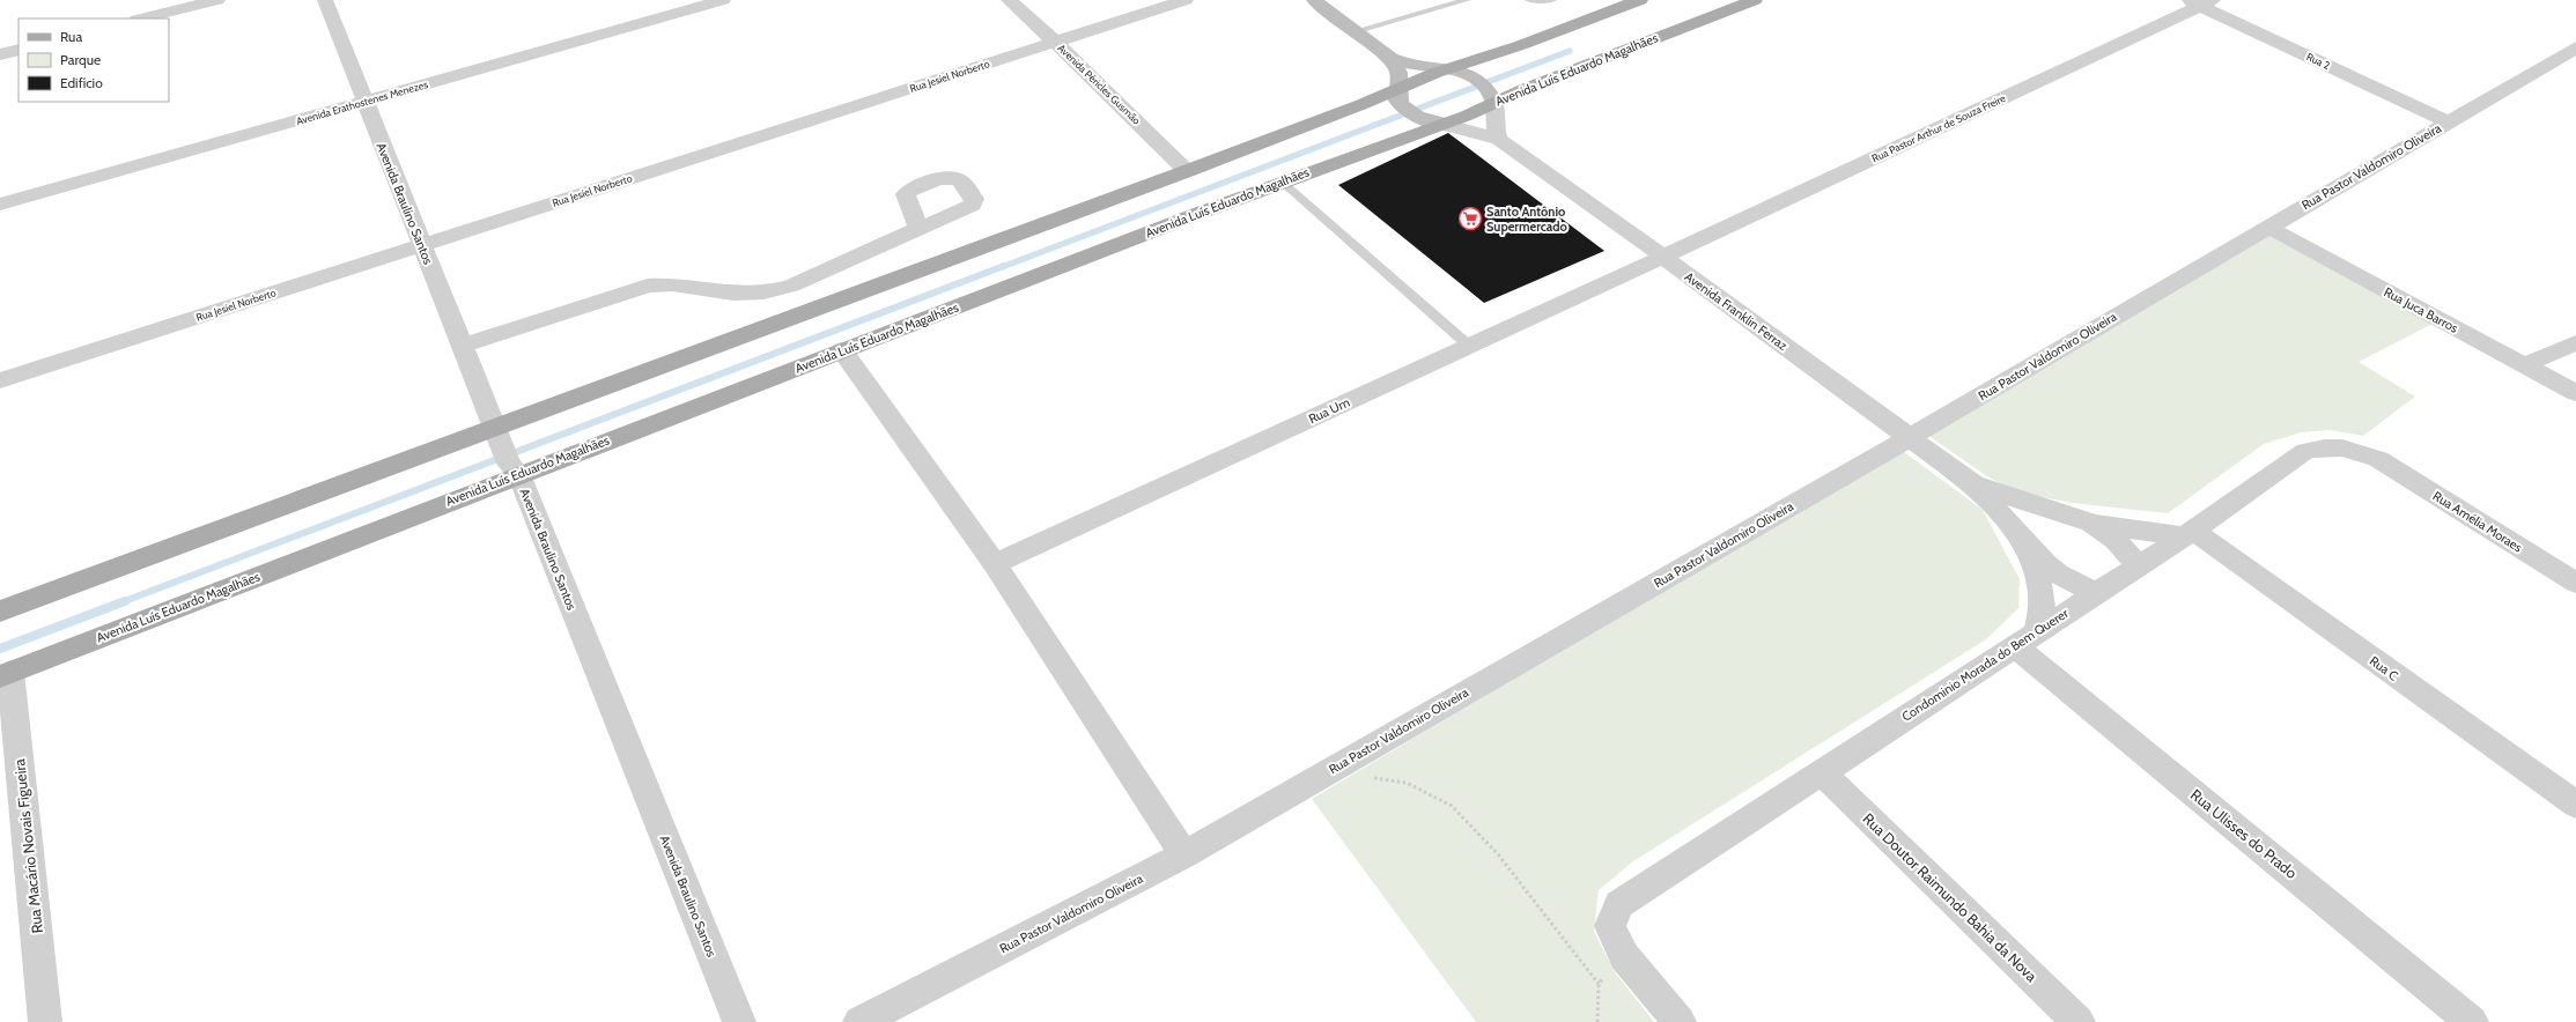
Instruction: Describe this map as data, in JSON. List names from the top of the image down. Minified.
{"streets":{"main road":["Avenida Luís Eduardo Magalhães"],"street":["Rua 2","Rua Jesiel Norberto","Avenida Péricles Gusmão","Avenida Erathostenes Menezes","Rua Pastor Arthur de Souza Freire","Rua Pastor Valdomiro Oliveira","Avenida Braulino Santos","Rua Juca Barros","Avenida Franklin Ferraz","Rua Um","Rua Amélia Moraes","Condominio Morada do Bem Querer","Rua C","Rua Ulisses do Prado","Rua Macário Novais Figueira","Rua Doutor Raimundo Bahia da Nova"]},"crossings":[["Rua 2","Rua Pastor Arthur de Souza Freire"],["Rua 2","Rua Pastor Valdomiro Oliveira"],["Avenida Luís Eduardo Magalhães","Avenida Braulino Santos"],["Avenida Luís Eduardo Magalhães","Rua Macário Novais Figueira"],["Rua Jesiel Norberto","Avenida Péricles Gusmão"],["Rua Jesiel Norberto","Avenida Braulino Santos"],["Avenida Erathostenes Menezes","Avenida Braulino Santos"],["Rua Pastor Arthur de Souza Freire","Avenida Franklin Ferraz"],["Rua Pastor Arthur de Souza Freire","Rua Um"],["Rua Pastor Valdomiro Oliveira","Rua Juca Barros"],["Rua Pastor Valdomiro Oliveira","Avenida Franklin Ferraz"],["Avenida Franklin Ferraz","Rua Um"],["Avenida Franklin Ferraz","Condominio Morada do Bem Querer"],["Rua Amélia Moraes","Condominio Morada do Bem Querer"],["Condominio Morada do Bem Querer","Rua C"],["Condominio Morada do Bem Querer","Rua Ulisses do Prado"],["Condominio Morada do Bem Querer","Rua Doutor Raimundo Bahia da Nova"]],"places":{"supermarket":["Santo Antônio Supermercado"]},"legend":["Rua","Parque","Edifício"]}
